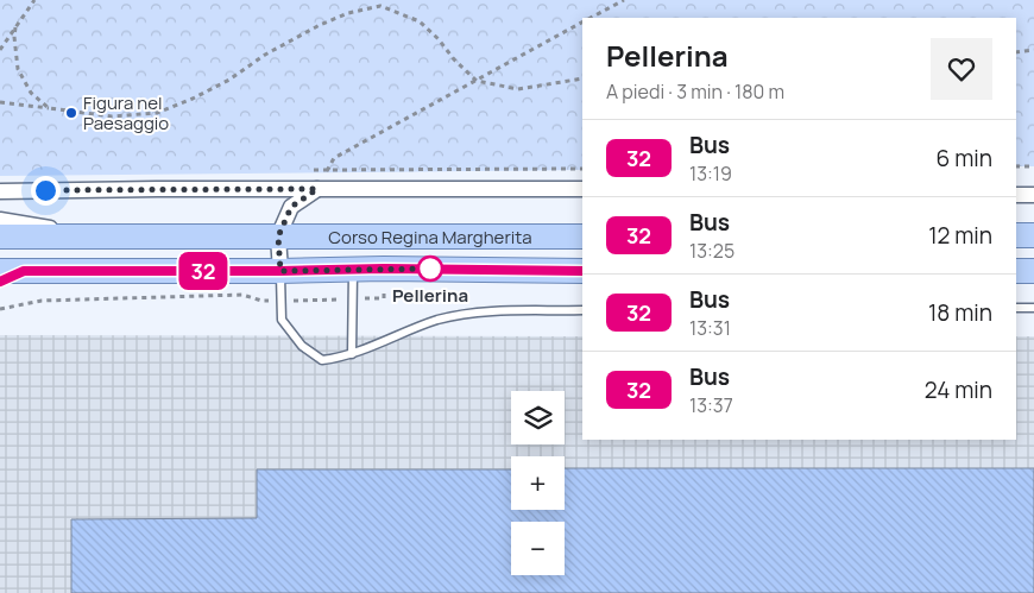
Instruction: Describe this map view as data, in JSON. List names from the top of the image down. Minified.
{"streets":{"main road":["Corso Regina Margherita"]},"places":["Figura nel Paesaggio","Pellerina"],"lines":["bus line 32"],"page":{"on_map":"32","heading":["Pellerina","A piedi · 3 min · 180 m"],"list":[{"mark":"32","name":"Bus","note":"13:19","value":"6 min"},{"mark":"32","name":"Bus","note":"13:25","value":"12 min"},{"mark":"32","name":"Bus","note":"13:31","value":"18 min"},{"mark":"32","name":"Bus","note":"13:37","value":"24 min"}],"map_buttons":["+","−"]}}
